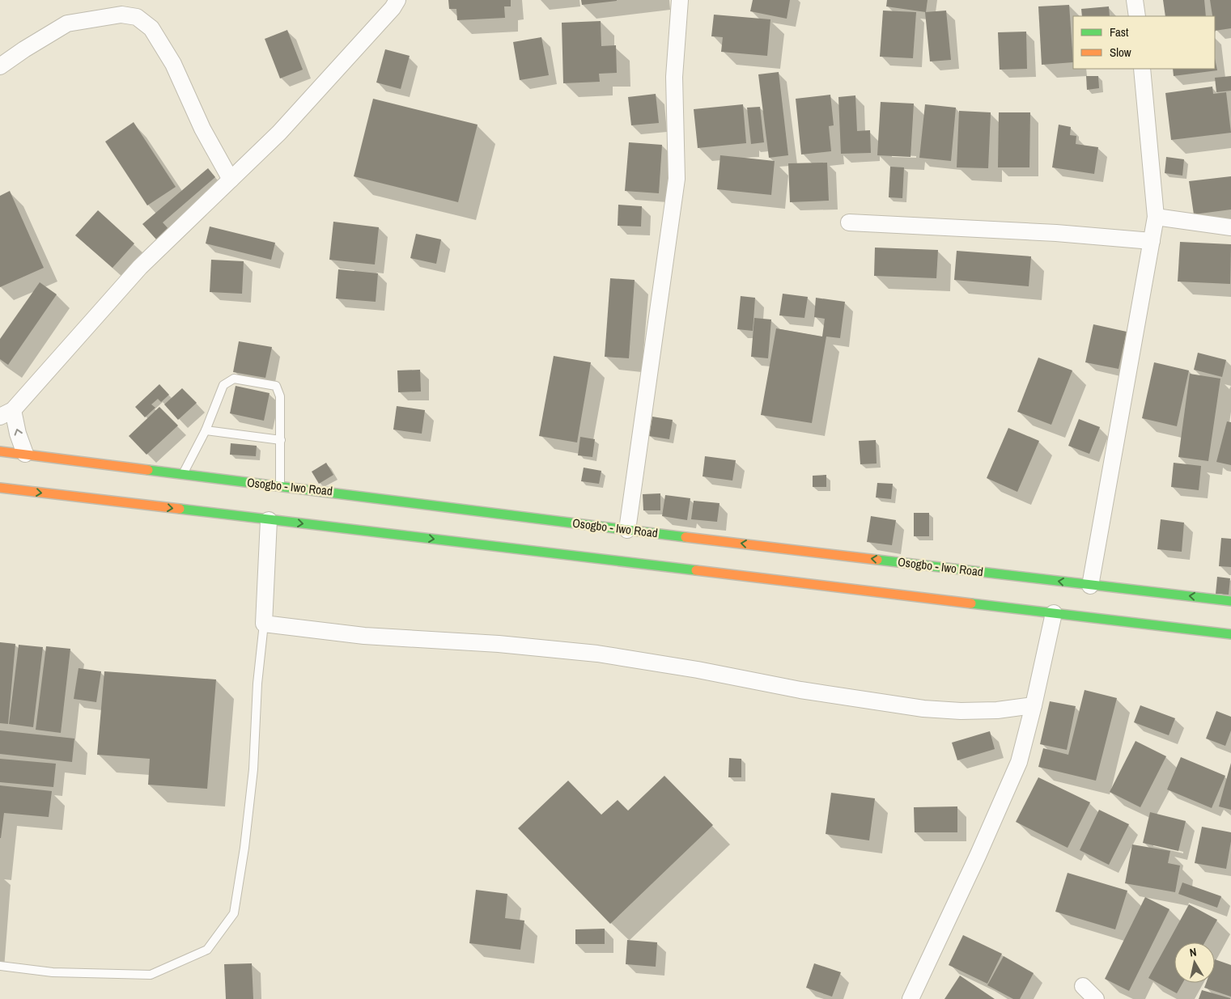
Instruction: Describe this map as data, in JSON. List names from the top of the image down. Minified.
{"streets":{"main road":["Osogbo - Iwo Road"]},"legend":["Fast","Slow"],"north":"top"}
